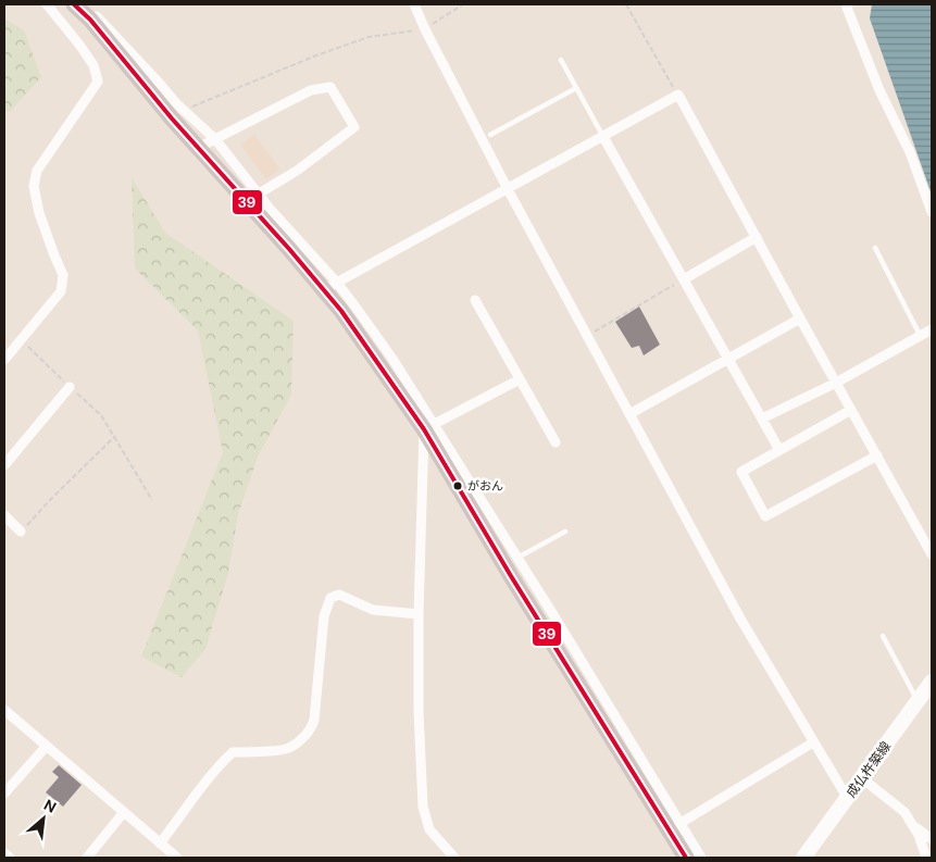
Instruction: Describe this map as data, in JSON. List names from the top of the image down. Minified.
{"streets":{"main road":["成仏杵築線"]},"places":["がおん"],"lines":["transit line 39"],"north":"top right"}
